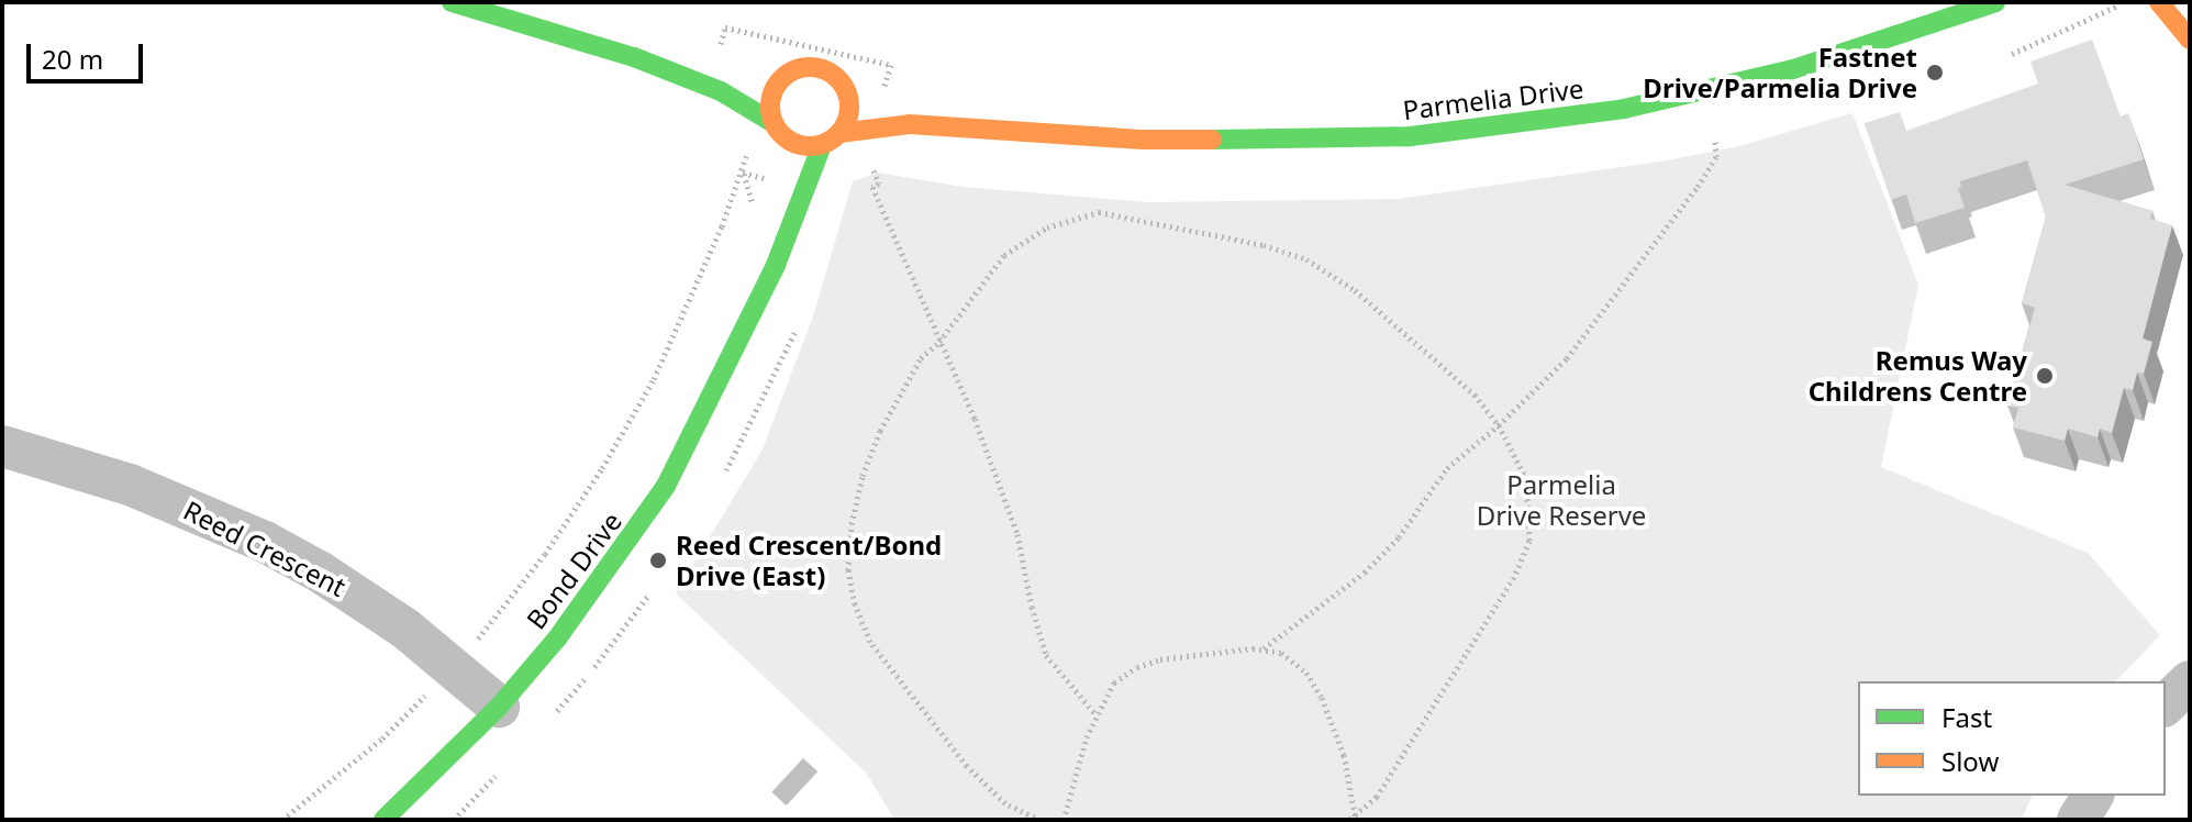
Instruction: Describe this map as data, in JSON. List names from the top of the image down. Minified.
{"streets":{"street":["Parmelia Drive","Reed Crescent","Bond Drive"]},"crossings":[["Parmelia Drive","Bond Drive"],["Reed Crescent","Bond Drive"]],"parks":["Parmelia Drive Reserve"],"places":["Fastnet Drive/Parmelia Drive","Remus Way Childrens Centre","Reed Crescent/Bond Drive (East)"],"legend":["Fast","Slow"],"scale_bar":"20 m"}
